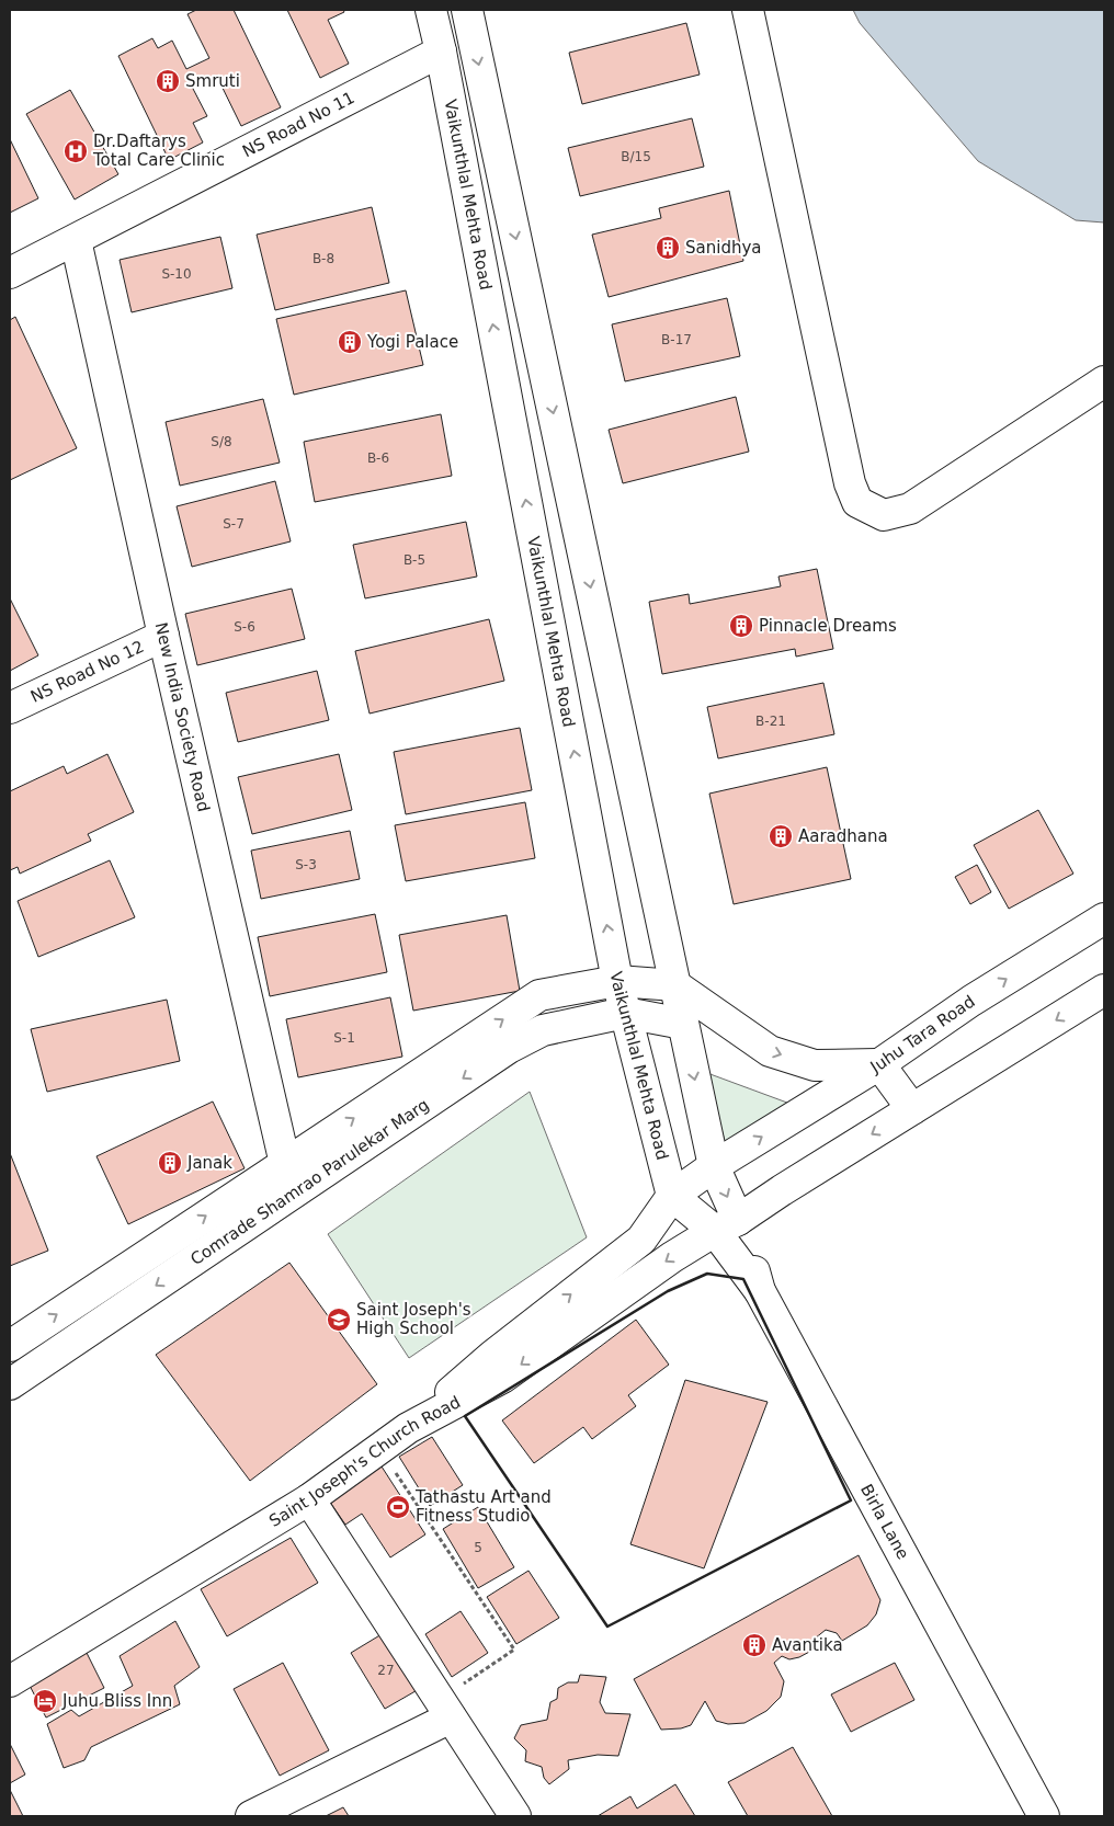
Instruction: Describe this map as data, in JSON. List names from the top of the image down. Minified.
{"streets":{"street":["NS Road No 11","Vaikunthlal Mehta Road","NS Road No 12","New India Society Road","Juhu Tara Road","Comrade Shamrao Parulekar Marg","Saint Joseph's Church Road","Birla Lane"]},"crossings":[["NS Road No 11","Vaikunthlal Mehta Road"],["NS Road No 11","New India Society Road"],["Vaikunthlal Mehta Road","Comrade Shamrao Parulekar Marg"],["NS Road No 12","New India Society Road"],["New India Society Road","Comrade Shamrao Parulekar Marg"],["Juhu Tara Road","Comrade Shamrao Parulekar Marg"],["Juhu Tara Road","Birla Lane"],["Comrade Shamrao Parulekar Marg","Birla Lane"],["Saint Joseph's Church Road","Birla Lane"]],"places":{"building":["Smruti","Sanidhya","Yogi Palace","Pinnacle Dreams","Aaradhana","Janak","Avantika"],"hospital":["Dr.Daftarys Total Care Clinic"],"school or university":["Saint Joseph's High School"],"sports":["Tathastu Art and Fitness Studio"],"hotel":["Juhu Bliss Inn"]},"house_numbers":["B/15","B-8","S-10","B-17","S/8","B-6","S-7","B-5","S-6","B-21","S-3","S-1","5","27"]}
